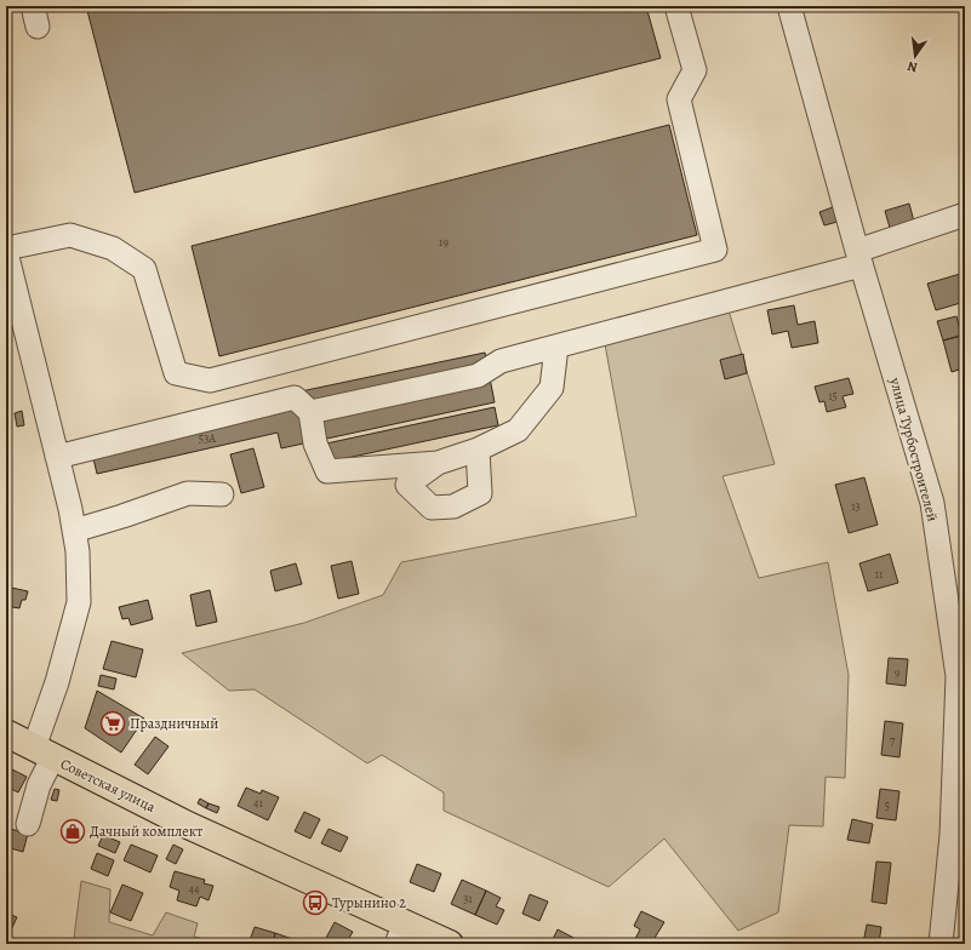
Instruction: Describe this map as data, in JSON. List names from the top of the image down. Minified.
{"streets":{"main road":["Советская улица"],"street":["улица Турбостроителей"]},"places":{"supermarket":["Праздничный"],"shop":["Дачный комплект"],"bus stop":["Турынино 2"]},"house_numbers":["19","15","53А","13","11","9","7","41","5","44","31"],"north":"bottom"}
